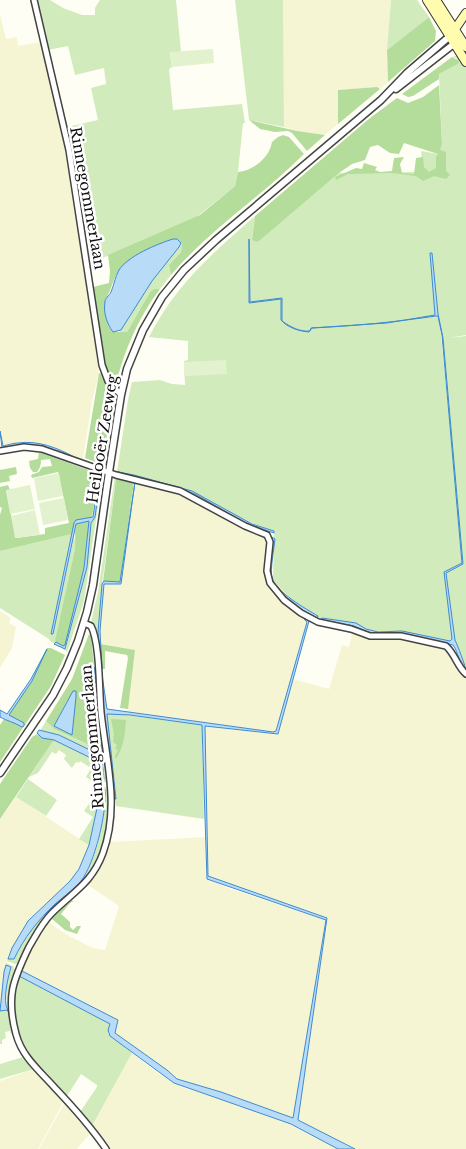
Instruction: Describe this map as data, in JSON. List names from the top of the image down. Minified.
{"streets":{"main road":["Heilooër Zeeweg"],"street":["Rinnegommerlaan"]},"crossings":[["Rinnegommerlaan","Heilooër Zeeweg"]]}
